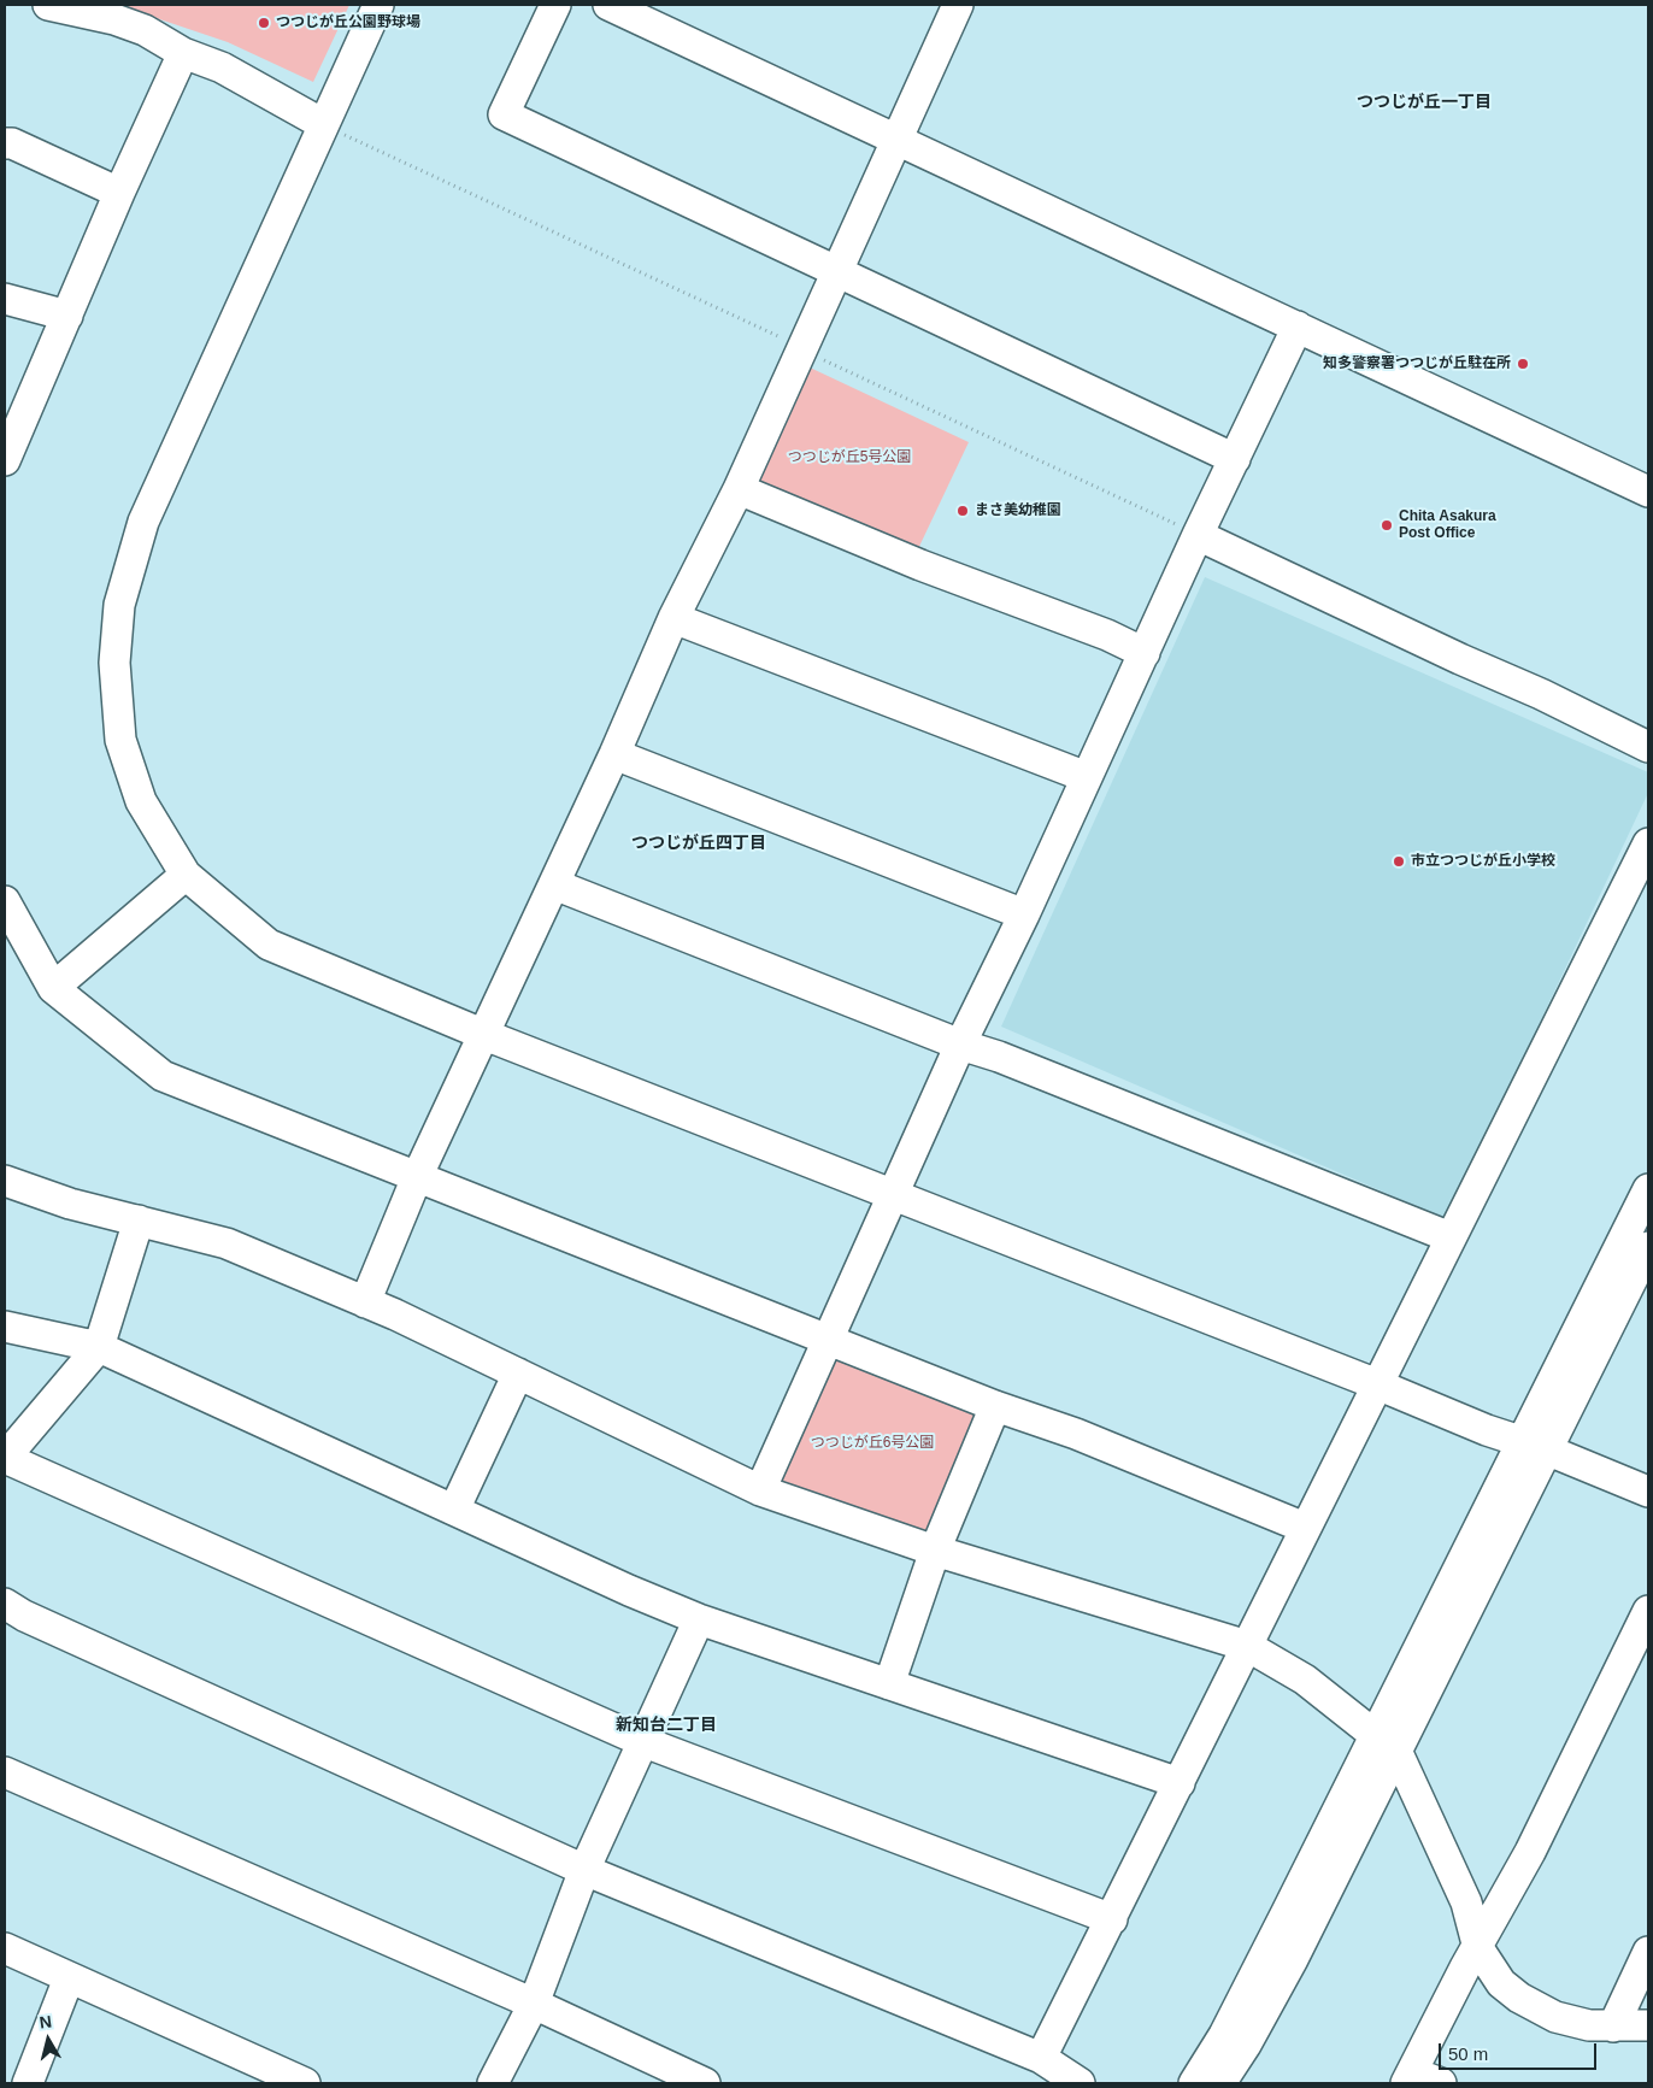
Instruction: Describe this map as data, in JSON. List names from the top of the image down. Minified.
{"districts":["つつじが丘一丁目","つつじが丘四丁目","新知台二丁目"],"parks":["つつじが丘5号公園","つつじが丘6号公園"],"places":["つつじが丘公園野球場","知多警察署つつじが丘駐在所","まさ美幼稚園","Chita Asakura Post Office","市立つつじが丘小学校"],"scale_bar":"50 m","north":"top"}
